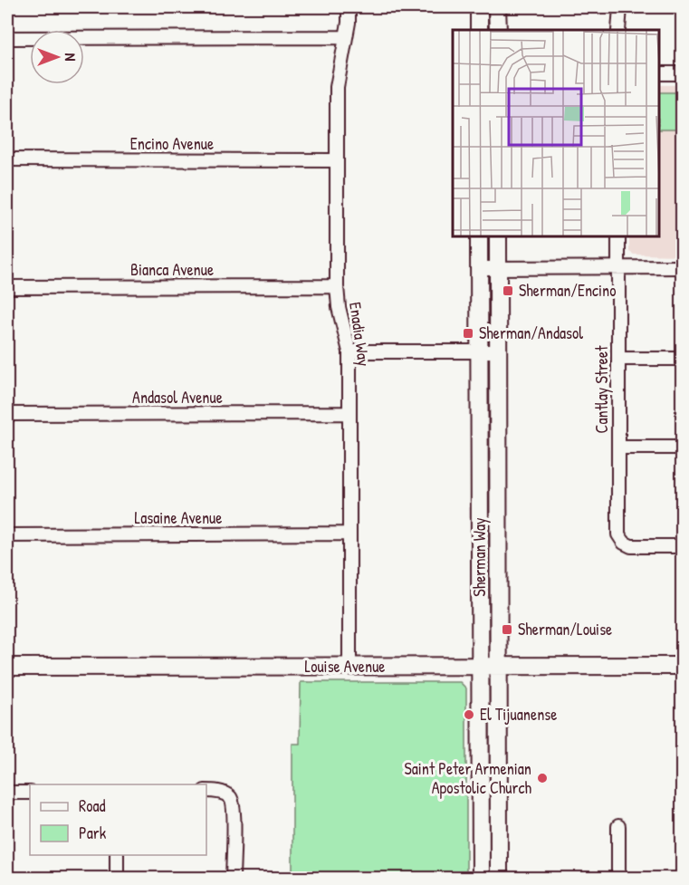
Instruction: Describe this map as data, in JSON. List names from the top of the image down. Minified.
{"streets":{"main road":["Sherman Way","Louise Avenue"],"street":["Encino Avenue","Bianca Avenue","Enadia Way","Cantlay Street","Andasol Avenue","Lasaine Avenue"]},"crossings":[["Encino Avenue","Enadia Way"],["Bianca Avenue","Enadia Way"],["Enadia Way","Andasol Avenue"],["Enadia Way","Lasaine Avenue"],["Enadia Way","Louise Avenue"],["Sherman Way","Louise Avenue"]],"places":{"transit":["Sherman/Encino","Sherman/Andasol","Sherman/Louise"],"other":["El Tijuanense","Saint Peter Armenian Apostolic Church"]},"legend":["Road","Park"],"north":"right"}
